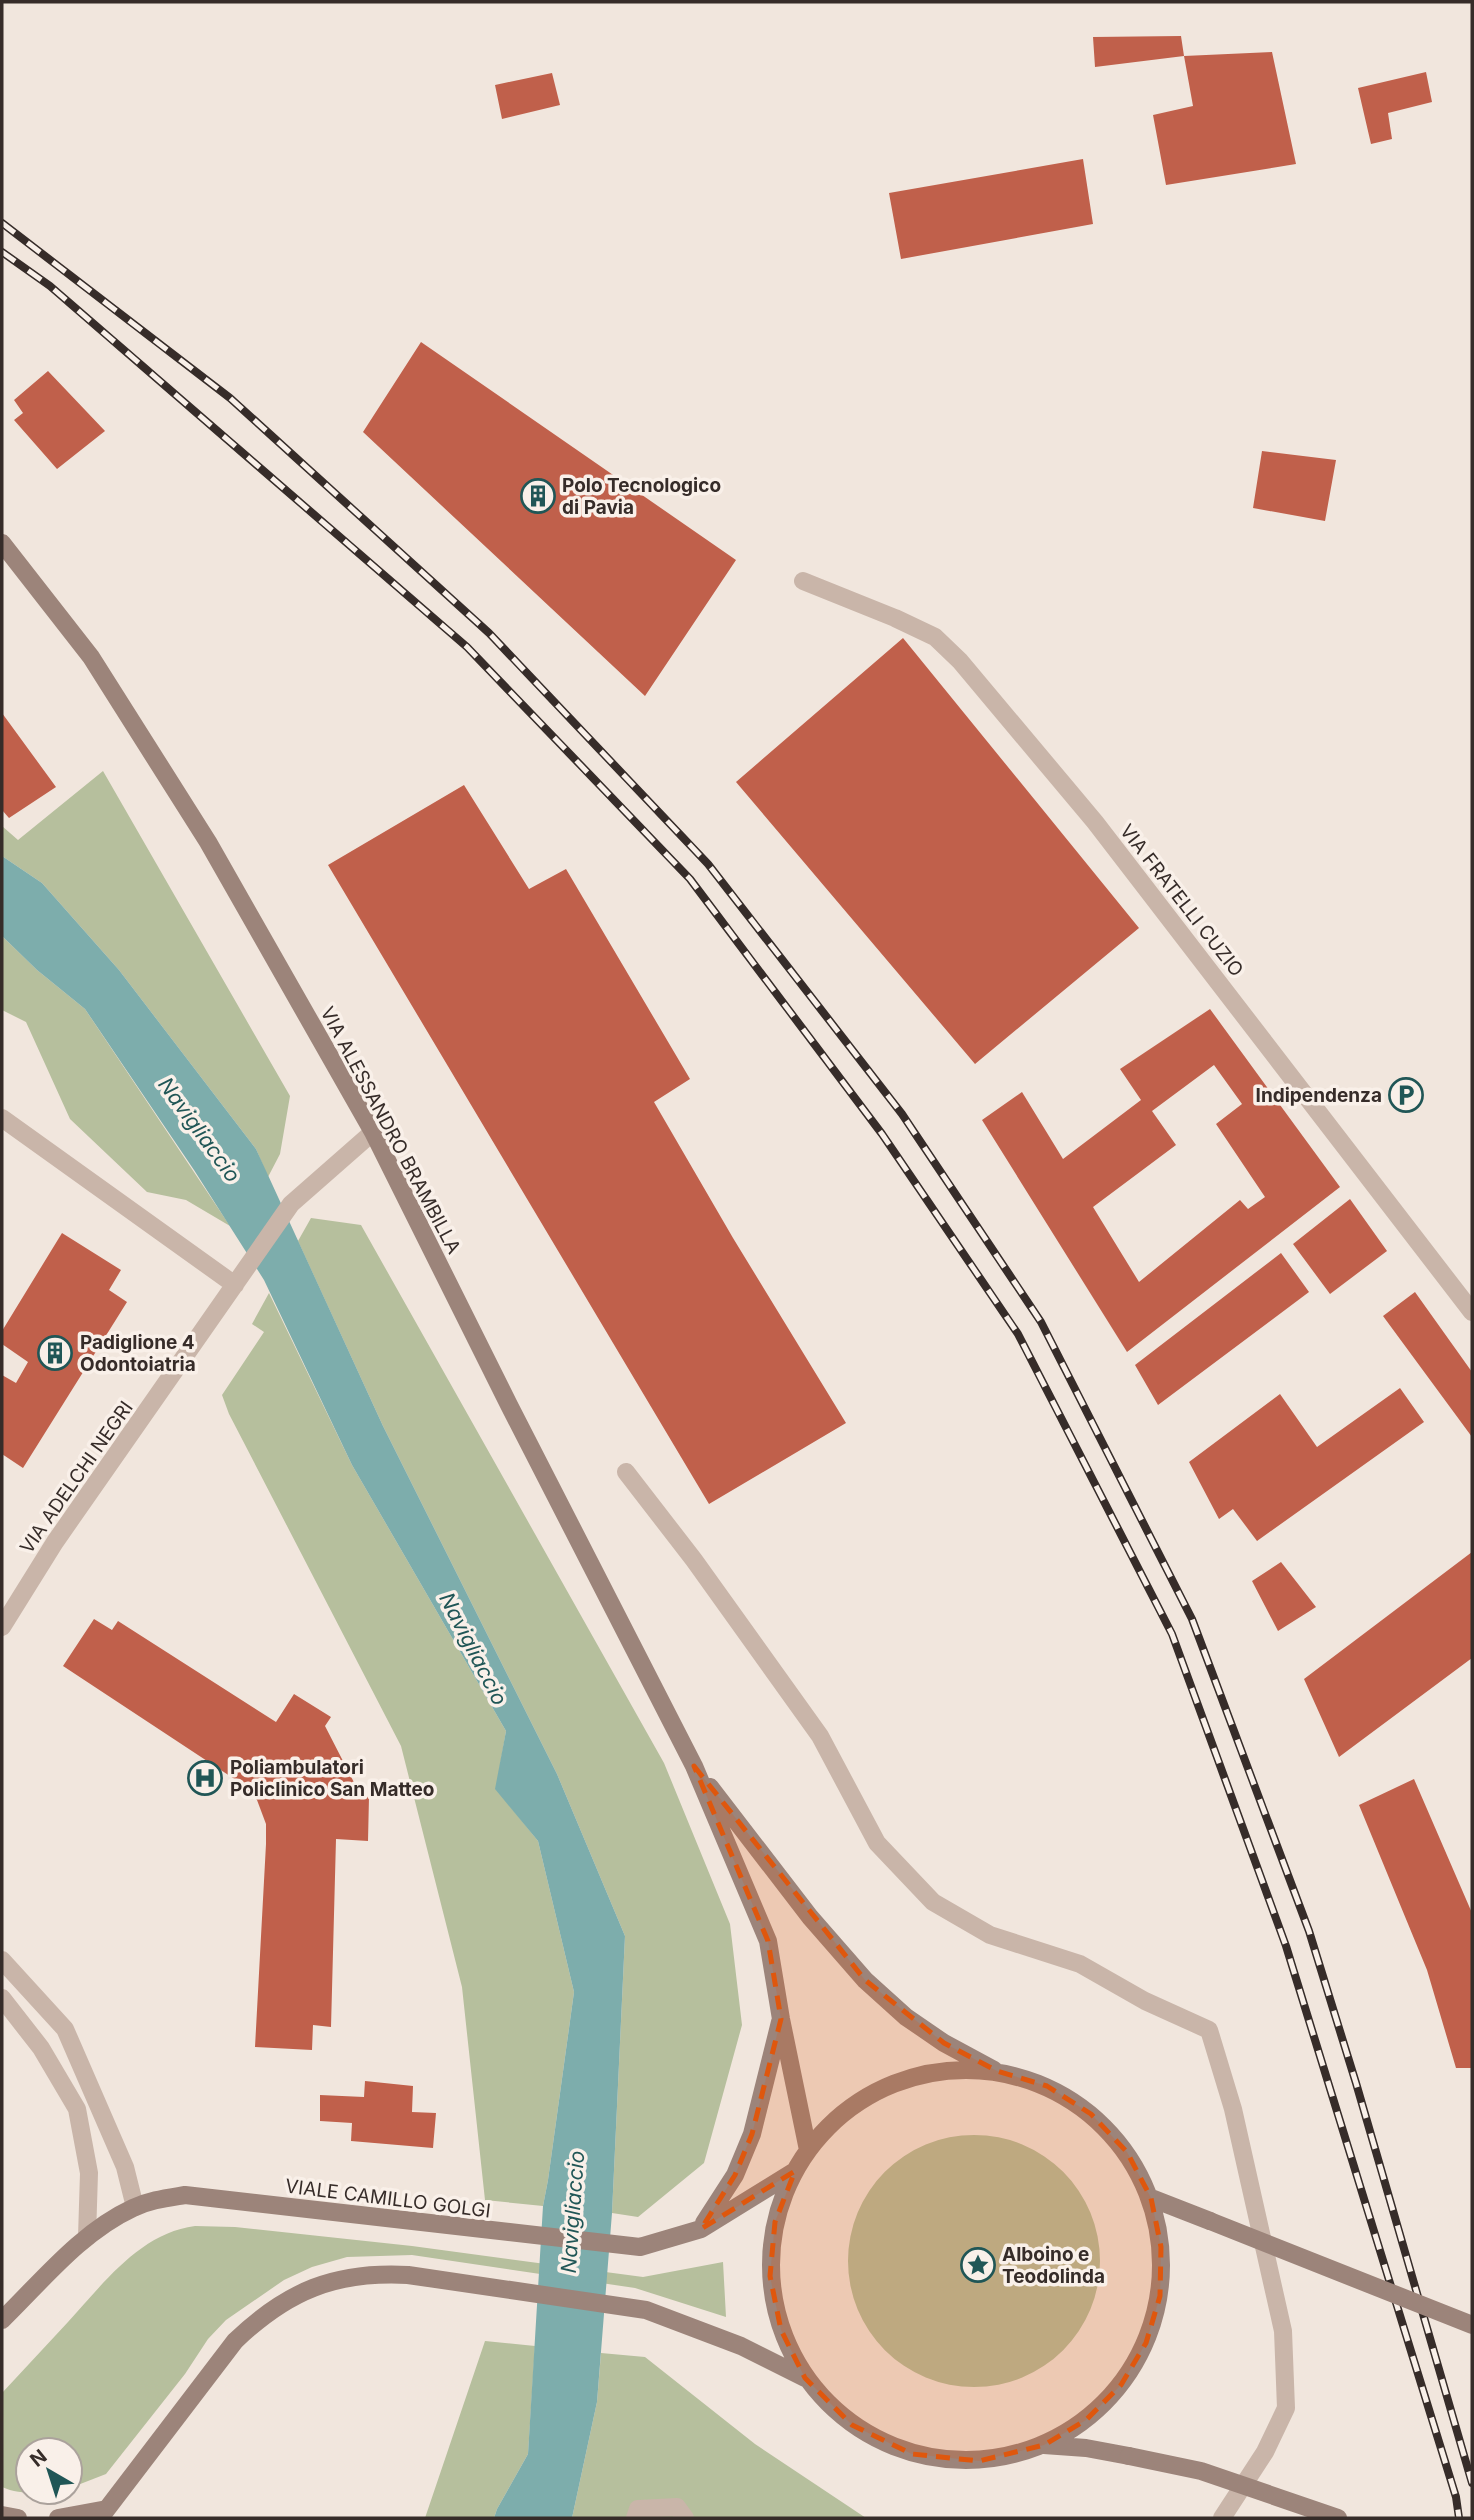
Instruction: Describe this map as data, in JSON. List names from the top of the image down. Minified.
{"streets":{"main road":["VIA ALESSANDRO BRAMBILLA","VIALE CAMILLO GOLGI"],"street":["VIA FRATELLI CUZIO","VIA ADELCHI NEGRI"]},"crossings":[["VIA ALESSANDRO BRAMBILLA","VIA ADELCHI NEGRI"],["VIA ALESSANDRO BRAMBILLA","VIALE CAMILLO GOLGI"]],"water":["Navigliaccio"],"places":{"building":["Polo Tecnologico di Pavia","Padiglione 4 Odontoiatria"],"parking":["Indipendenza"],"hospital":["Poliambulatori Policlinico San Matteo"],"place":["Alboino e Teodolinda"]},"north":"top left"}
